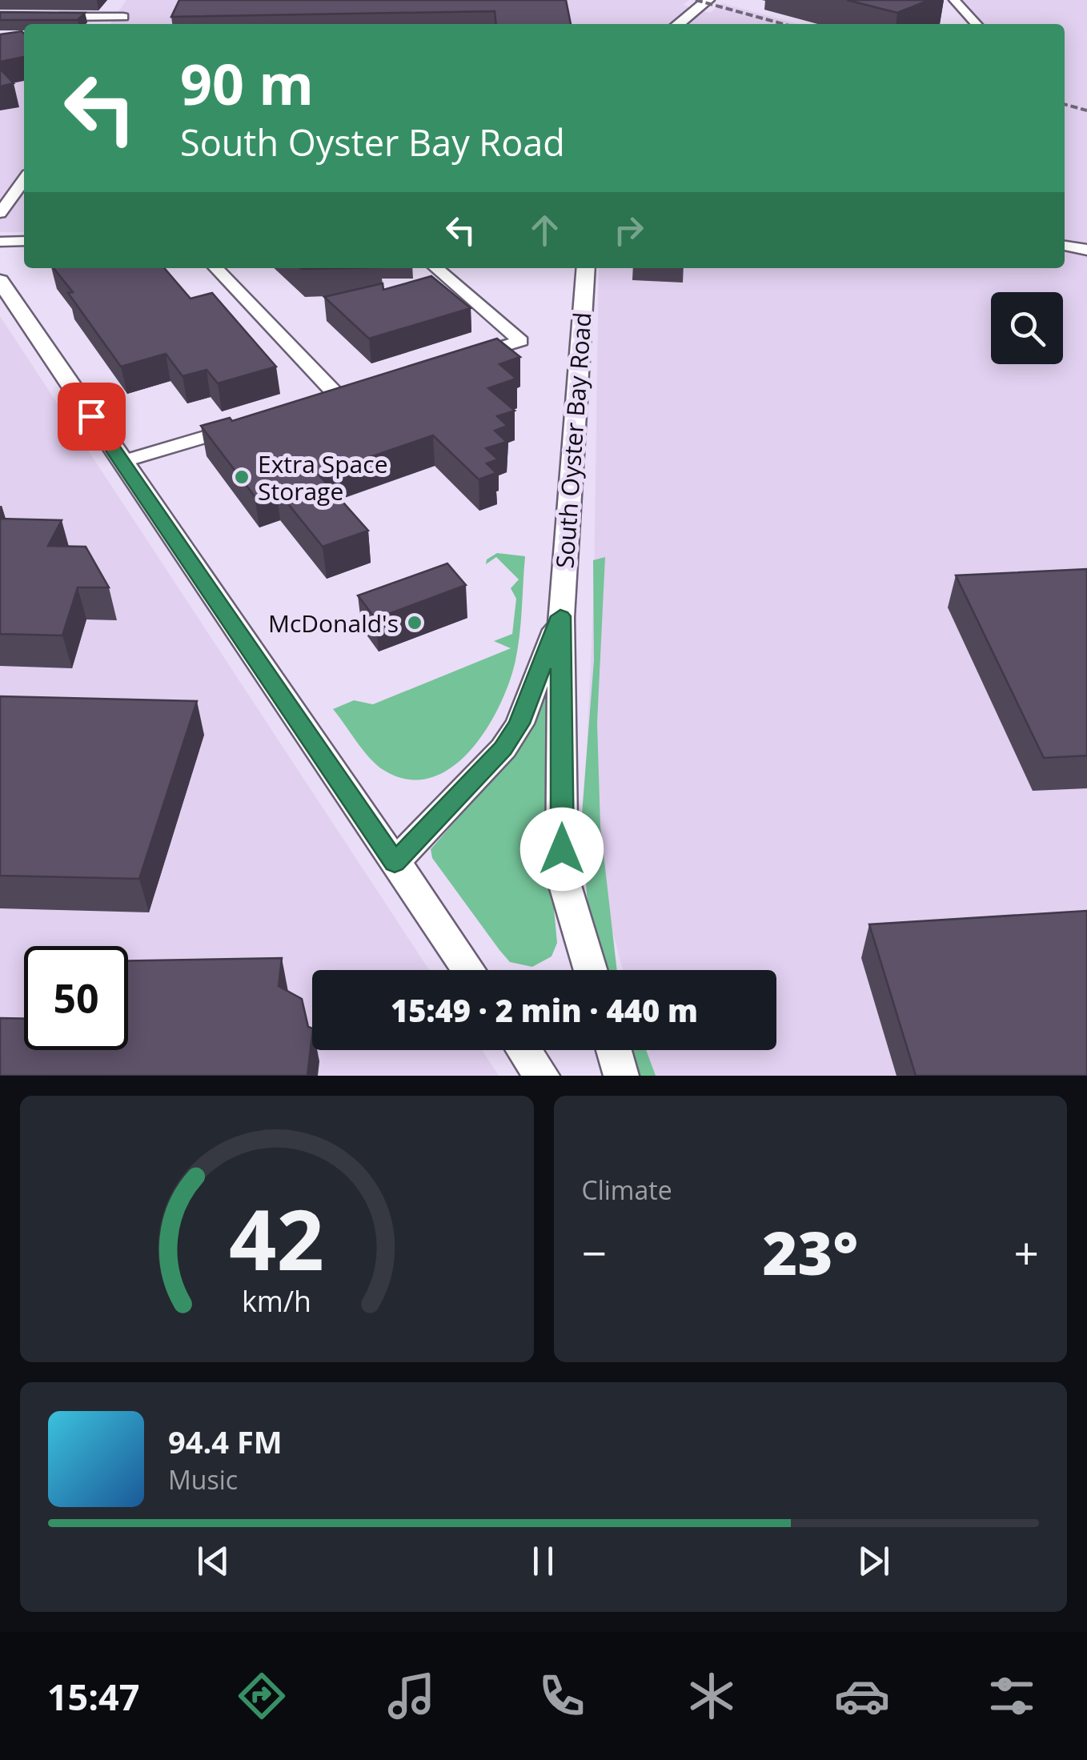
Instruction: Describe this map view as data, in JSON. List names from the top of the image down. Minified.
{"streets":{"main road":["South Oyster Bay Road"]},"places":["Extra Space Storage","McDonald's"],"page":{"turn":["90 m","South Oyster Bay Road"],"limit":"50","trip":"15:49 · 2 min · 440 m","tile":"Climate","heat":["−","23°","+"],"song":["94.4 FM","Music"],"tabs":"15:47","gauge":["42","km/h"]}}
